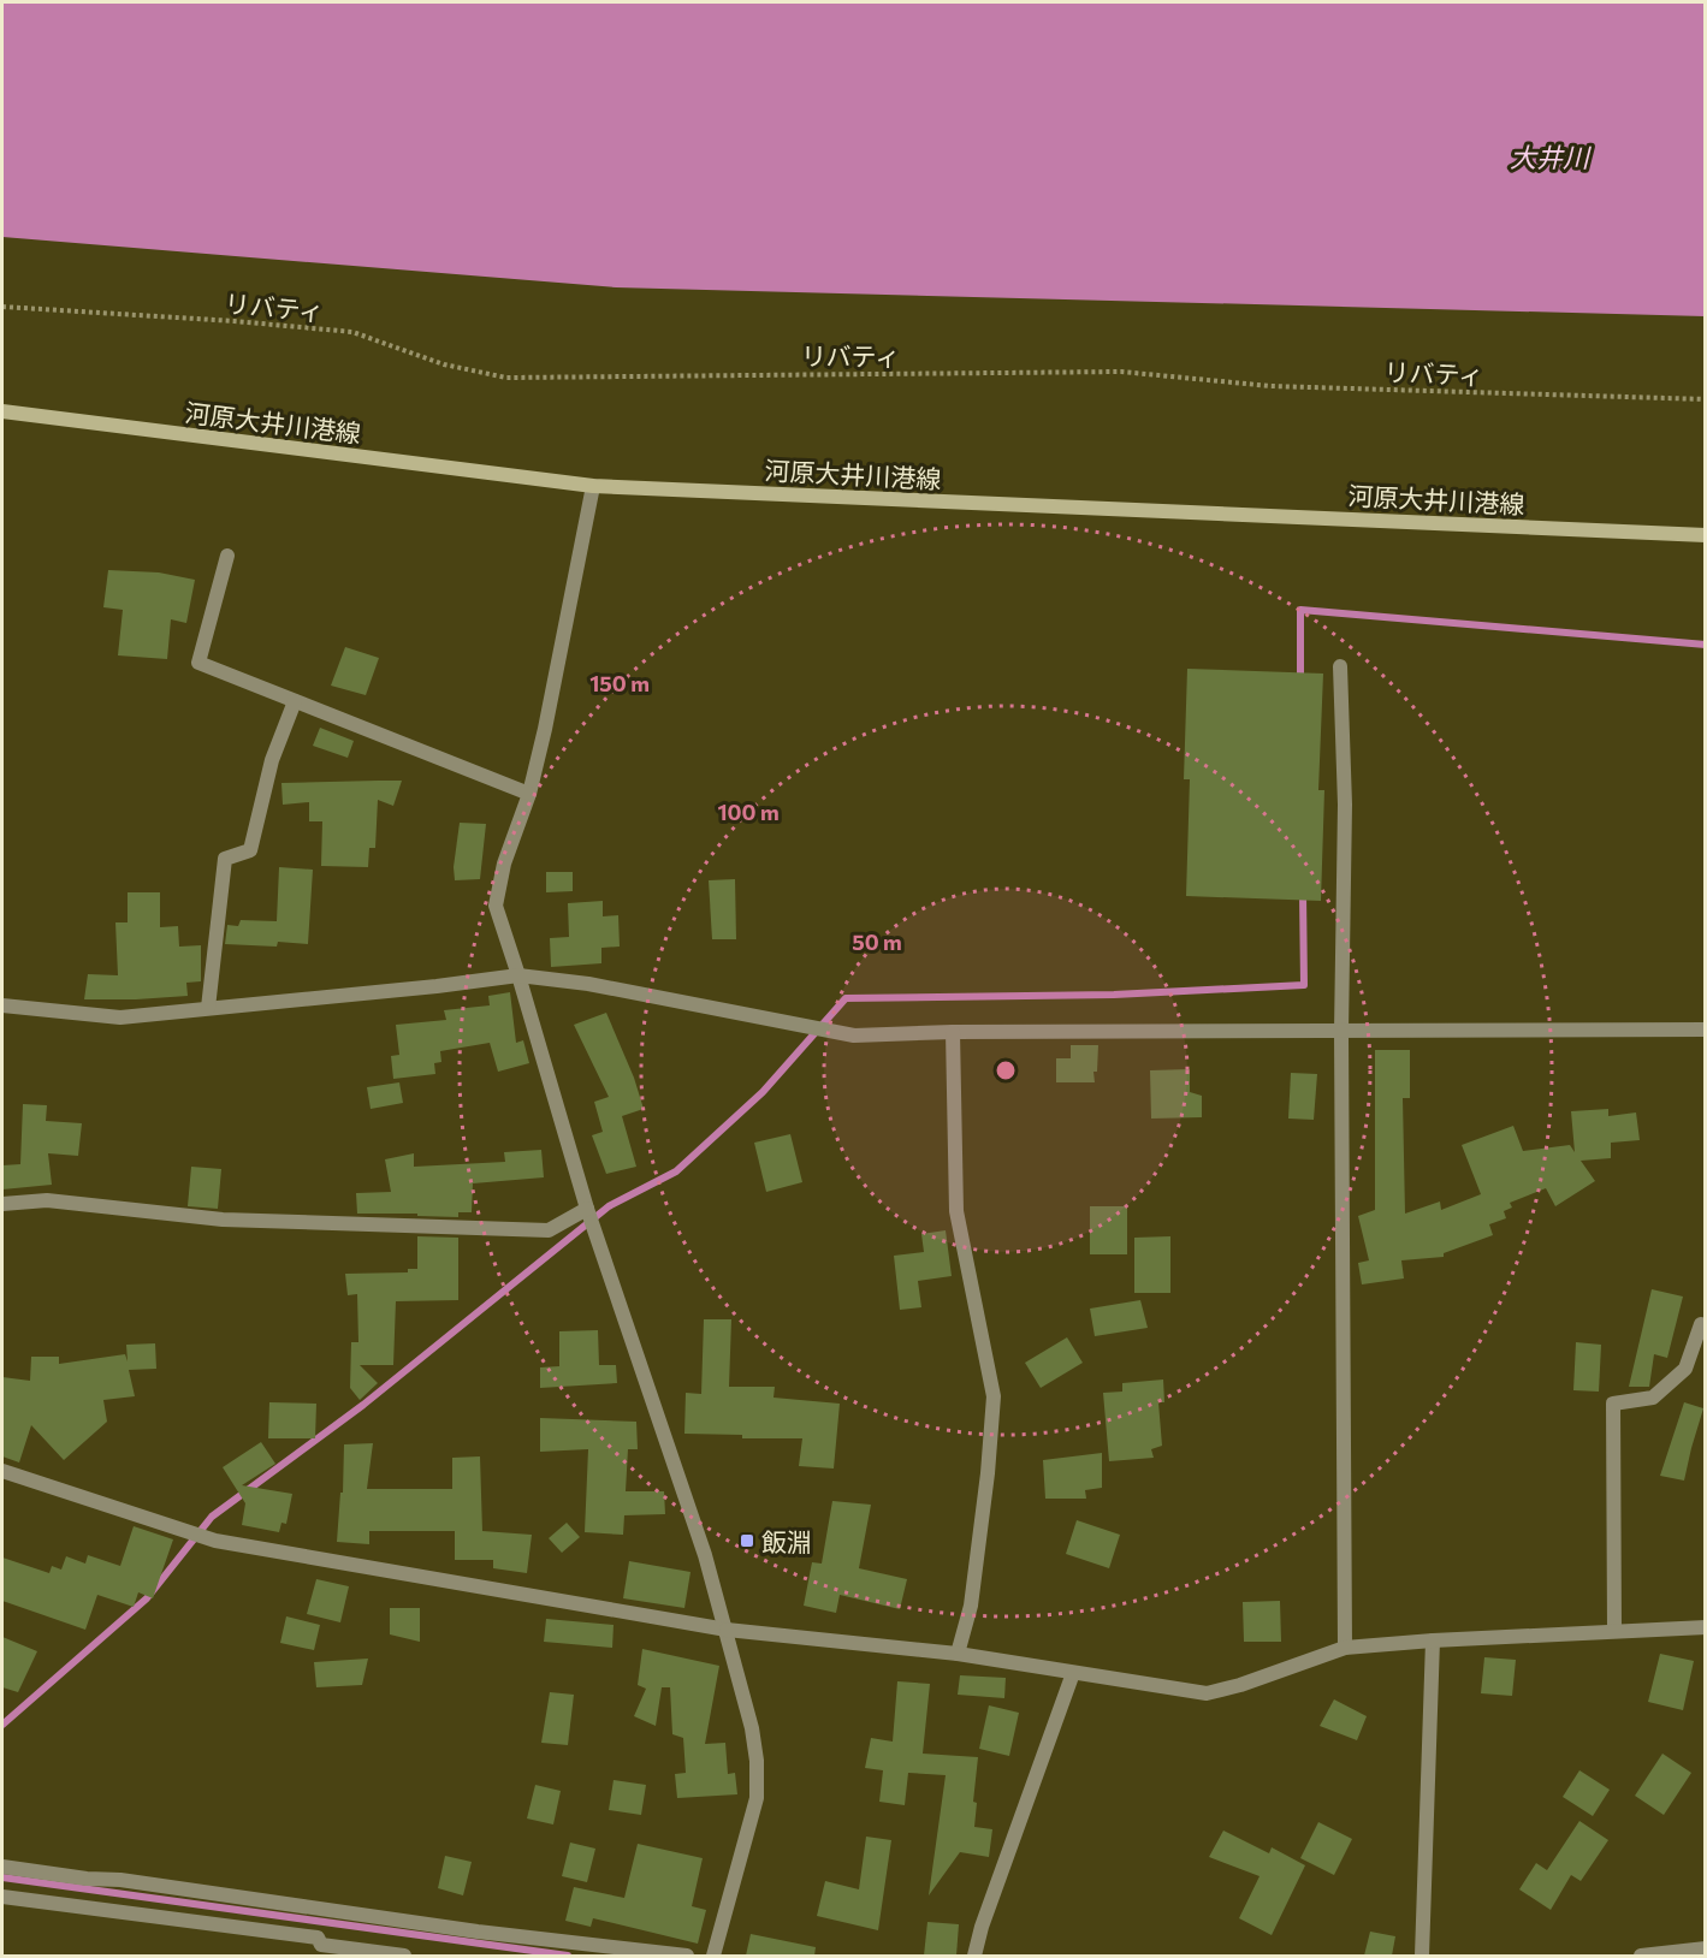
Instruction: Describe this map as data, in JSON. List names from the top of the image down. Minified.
{"streets":{"main road":["河原大井川港線"],"path":["リバティ"]},"water":["大井川"],"places":{"transit":["飯淵"]},"rings":["150 m","100 m","50 m"]}
